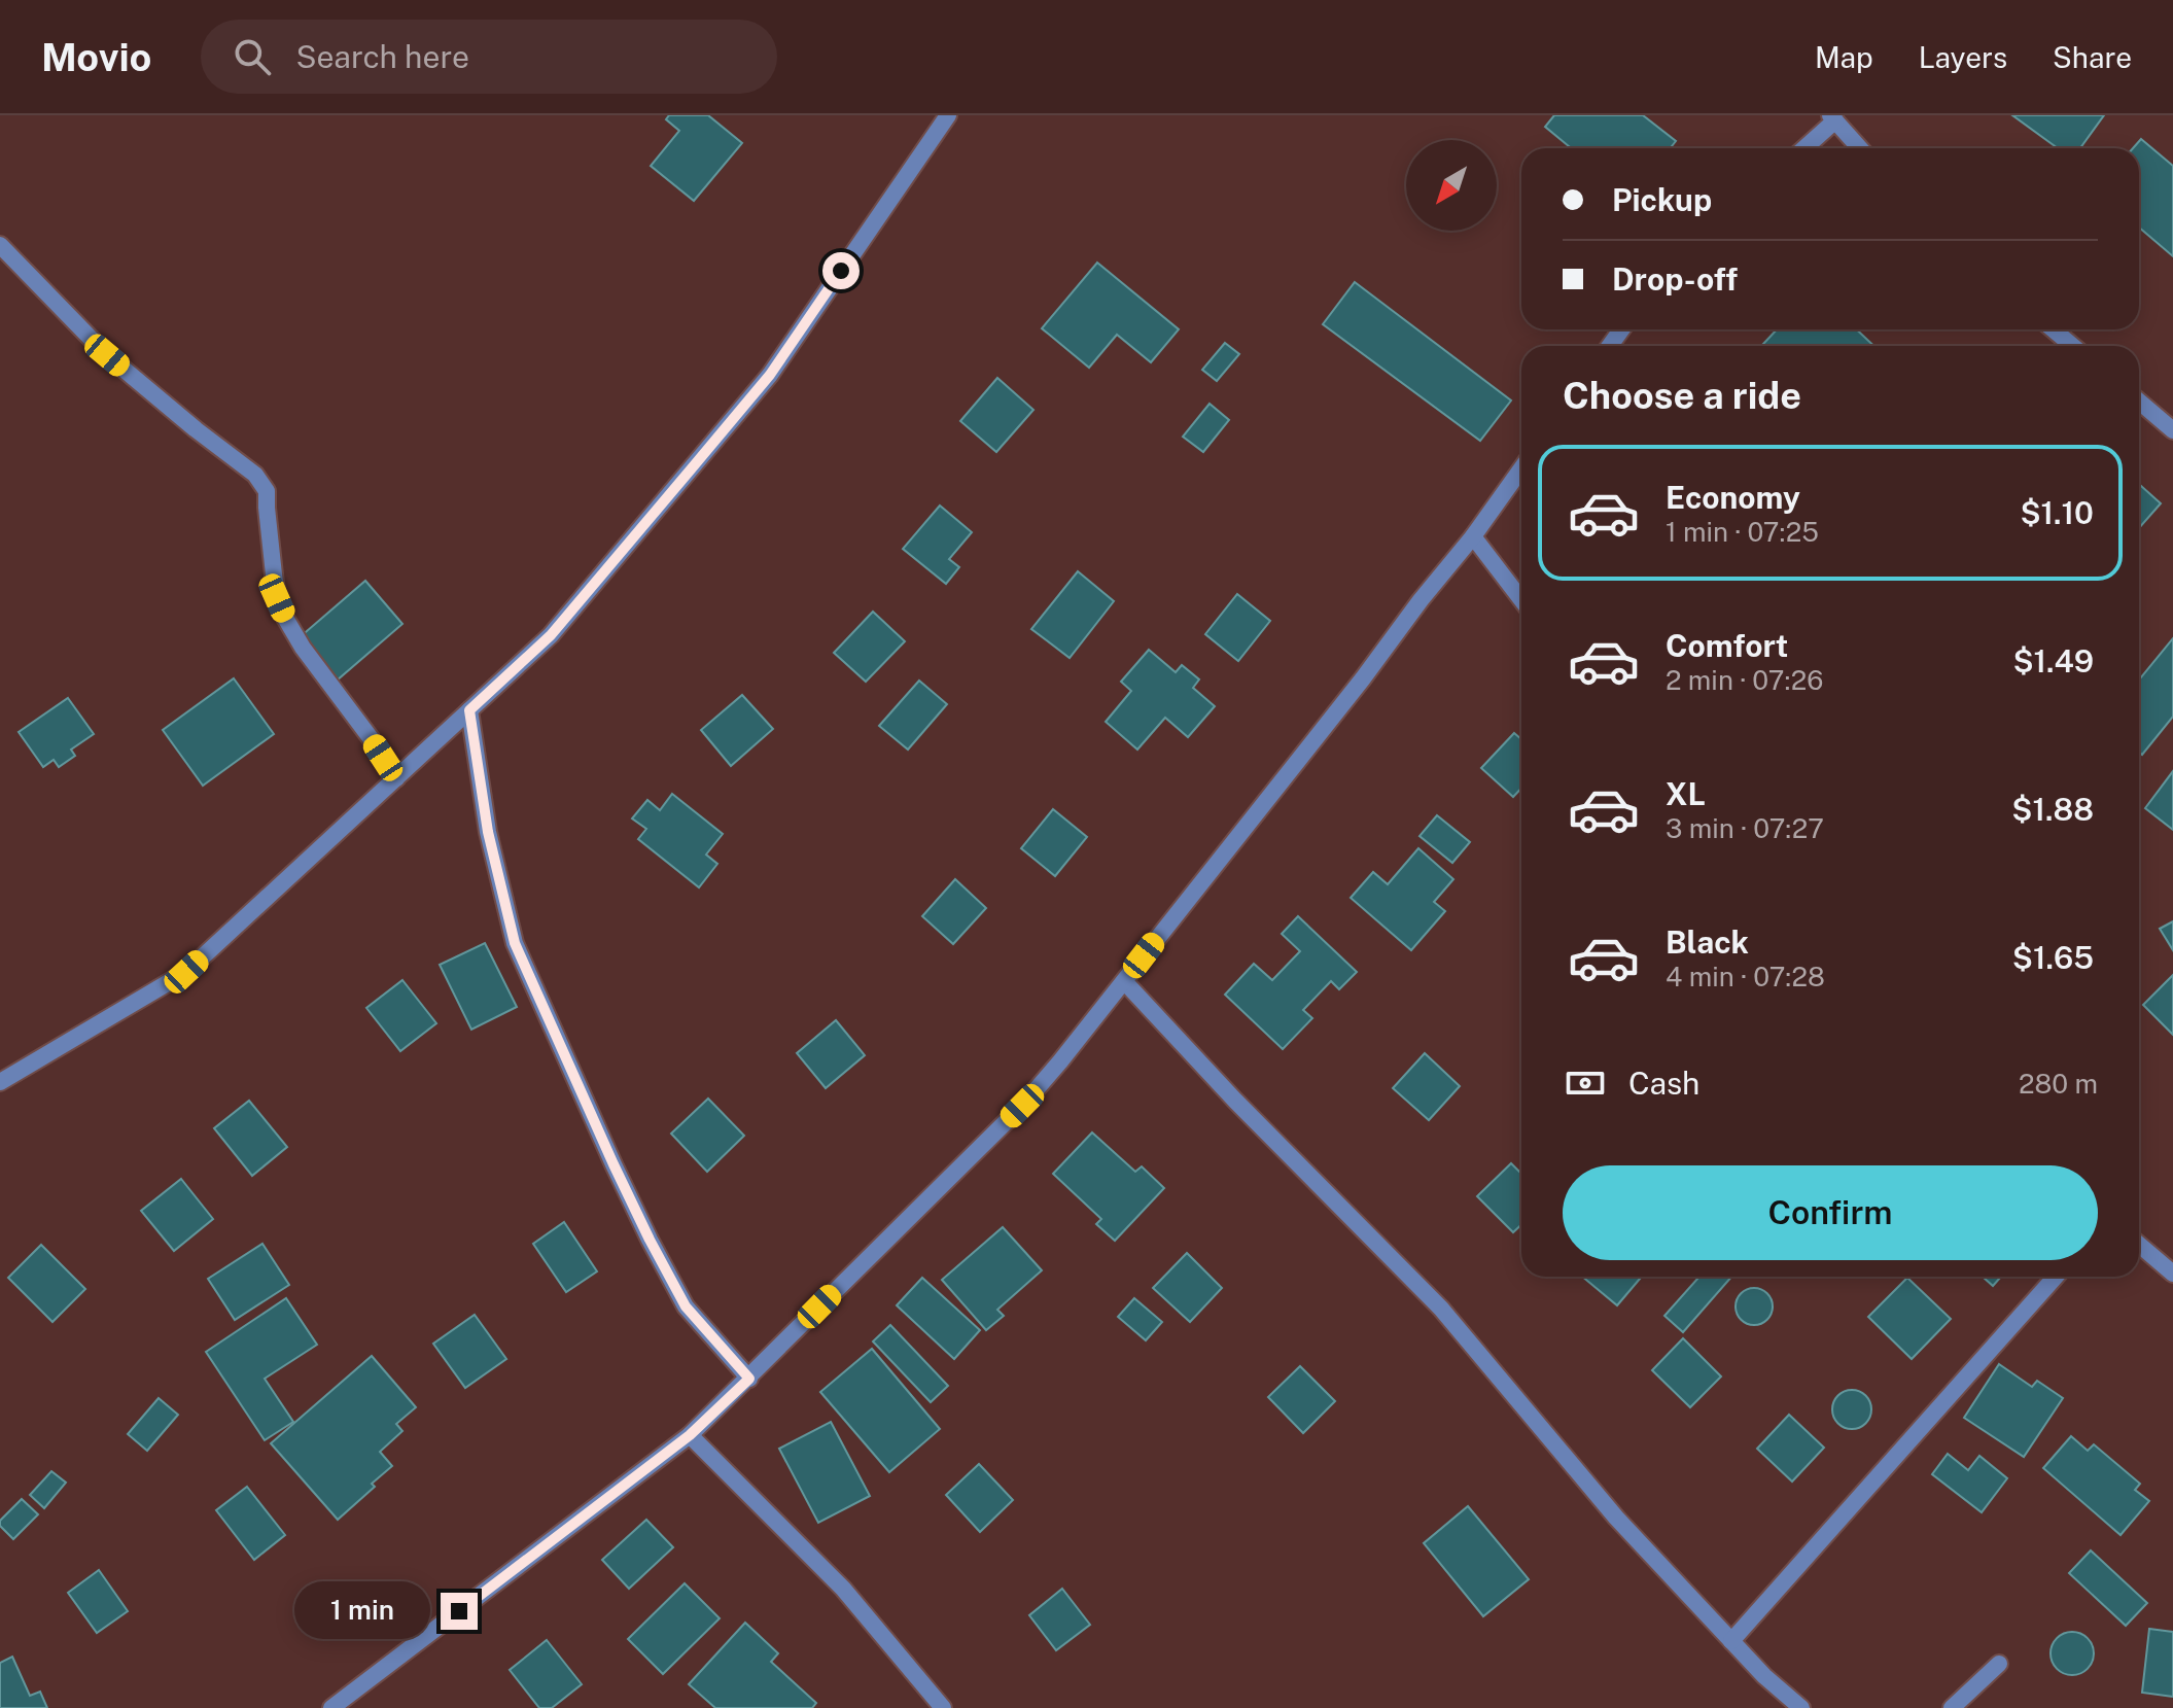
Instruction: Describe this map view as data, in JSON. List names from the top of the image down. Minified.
{"north":"bottom left","page":{"header":"Movio","search":"Search here","nav":["Map","Layers","Share"],"banner":["Pickup","Drop-off"],"heading":"Choose a ride","list":[{"name":"Economy","note":"1 min · 07:25","value":"$1.10"},{"name":"Comfort","note":"2 min · 07:26","value":"$1.49"},{"name":"XL","note":"3 min · 07:27","value":"$1.88"},{"name":"Black","note":"4 min · 07:28","value":"$1.65"}],"pay":["Cash","280 m"],"buttons":"Confirm","bubble":"1 min"}}
